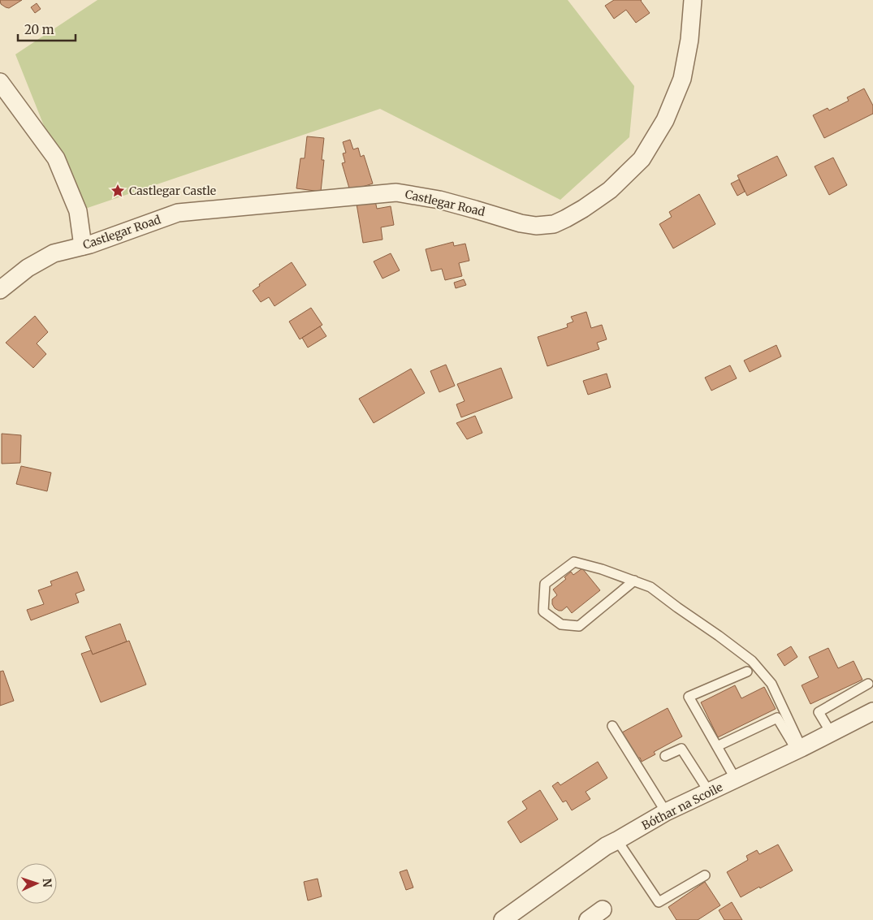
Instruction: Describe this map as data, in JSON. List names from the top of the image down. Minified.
{"streets":{"street":["Castlegar Road","Bóthar na Scoile"]},"places":{"place":["Castlegar Castle"]},"scale_bar":"20 m","north":"right"}
